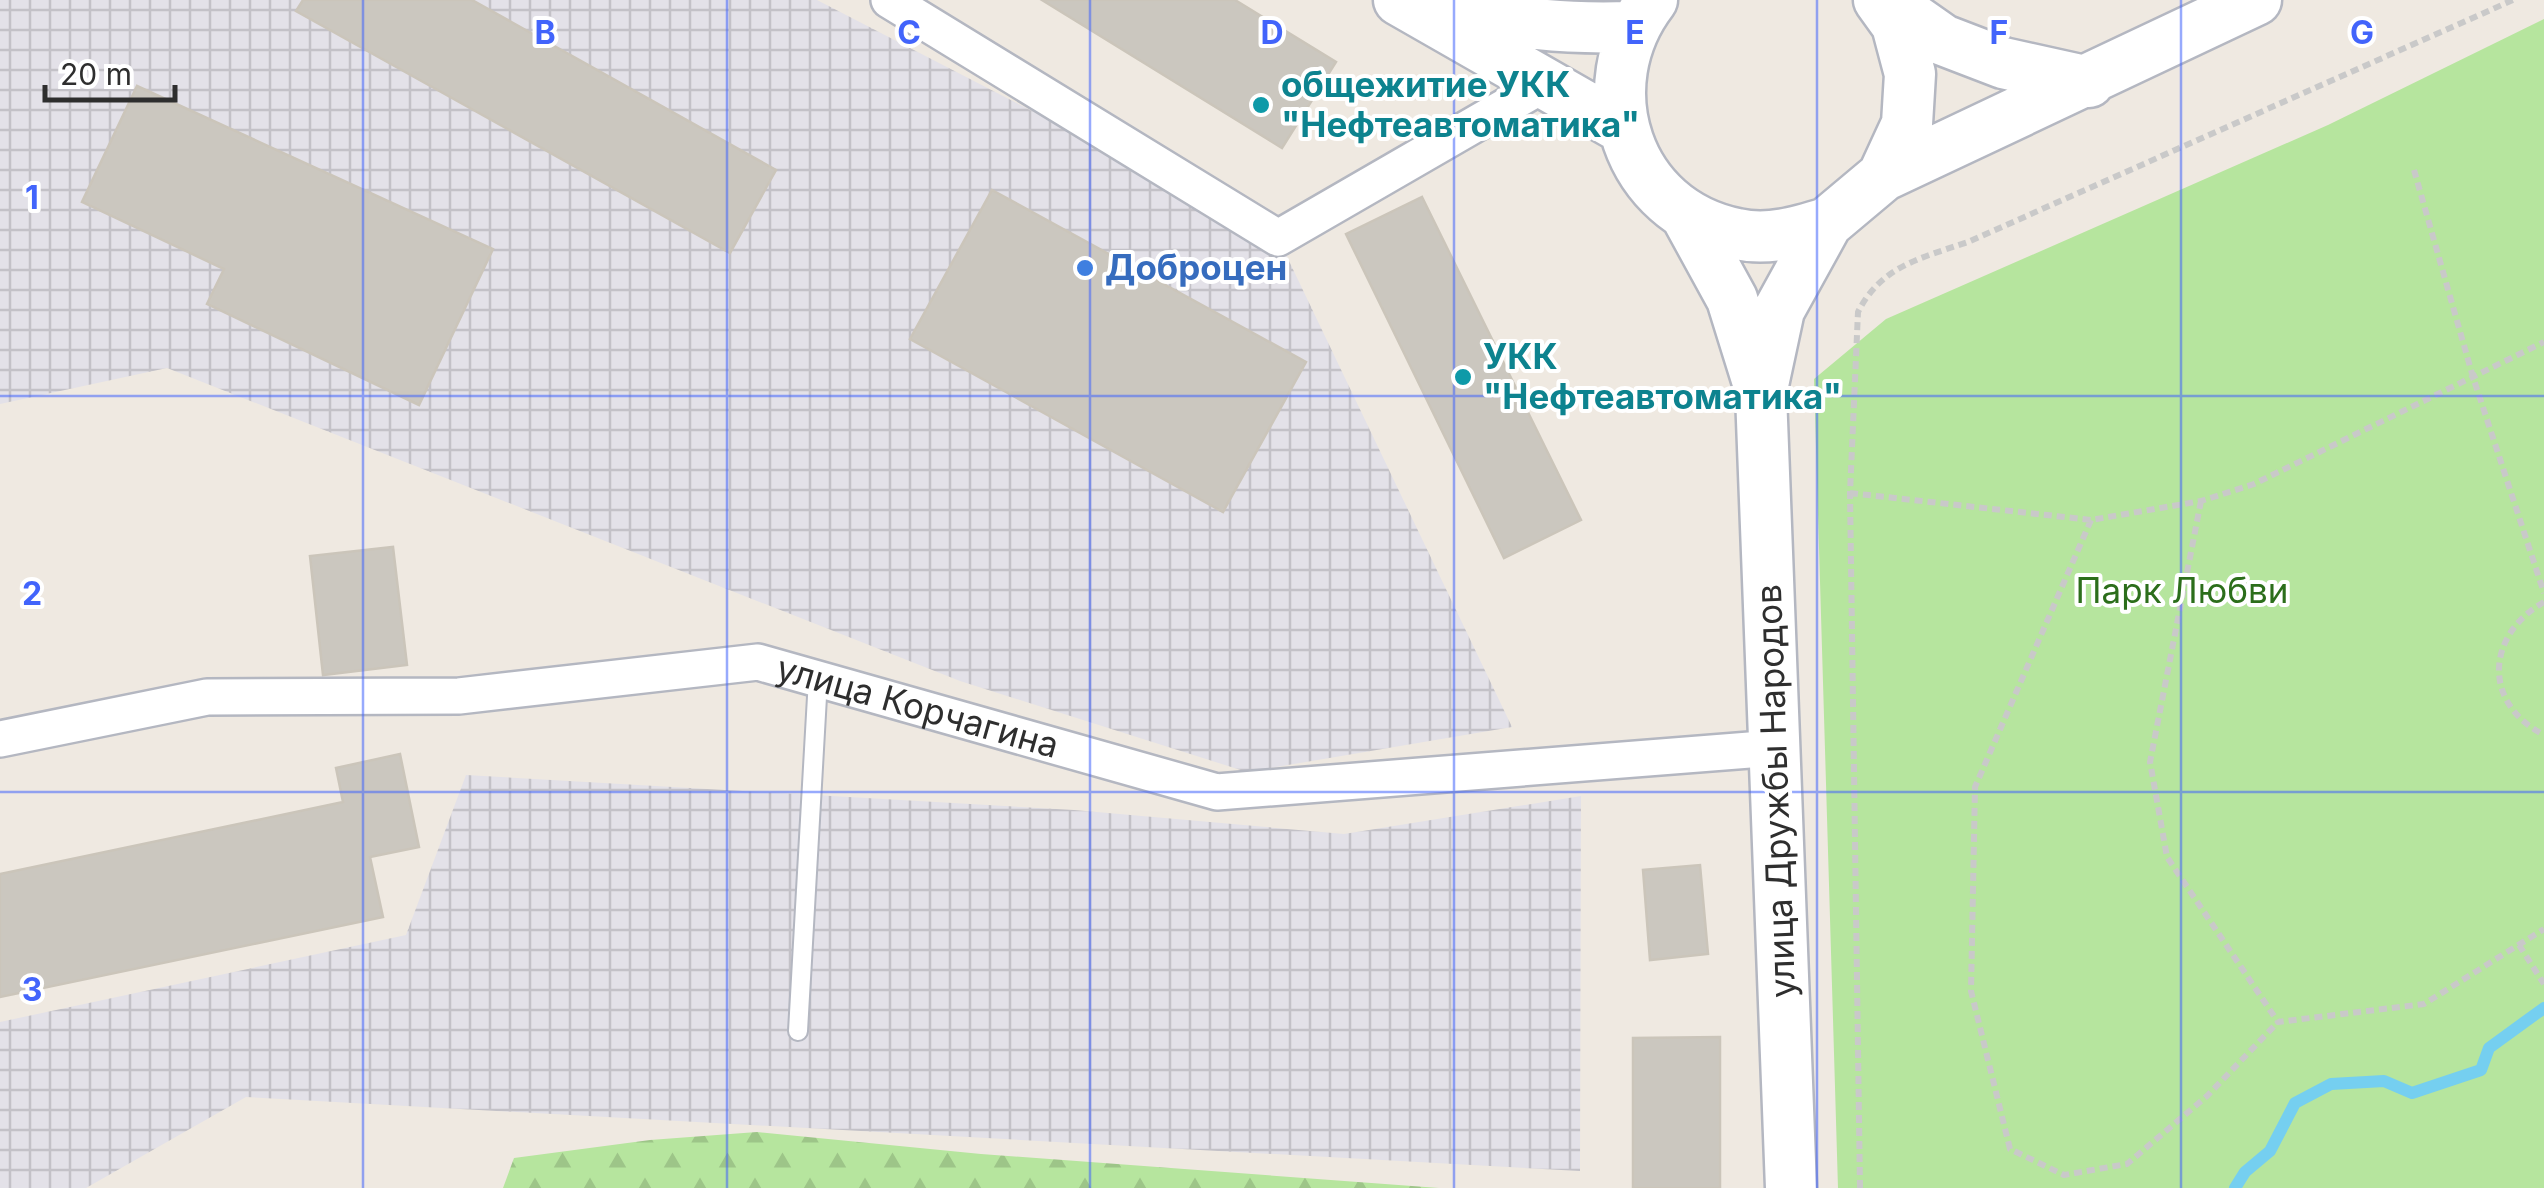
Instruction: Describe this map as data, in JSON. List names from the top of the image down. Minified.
{"streets":{"main road":["улица Дружбы Народов"],"street":["улица Корчагина"]},"crossings":[["улица Корчагина","улица Дружбы Народов"]],"parks":["Парк Любви"],"places":["общежитие УКК \"Нефтеавтоматика\"","Доброцен","УКК \"Нефтеавтоматика\""],"scale_bar":"20 m","grid":{"columns":["B","C","D","E","F","G"],"rows":["1","2","3"]}}
